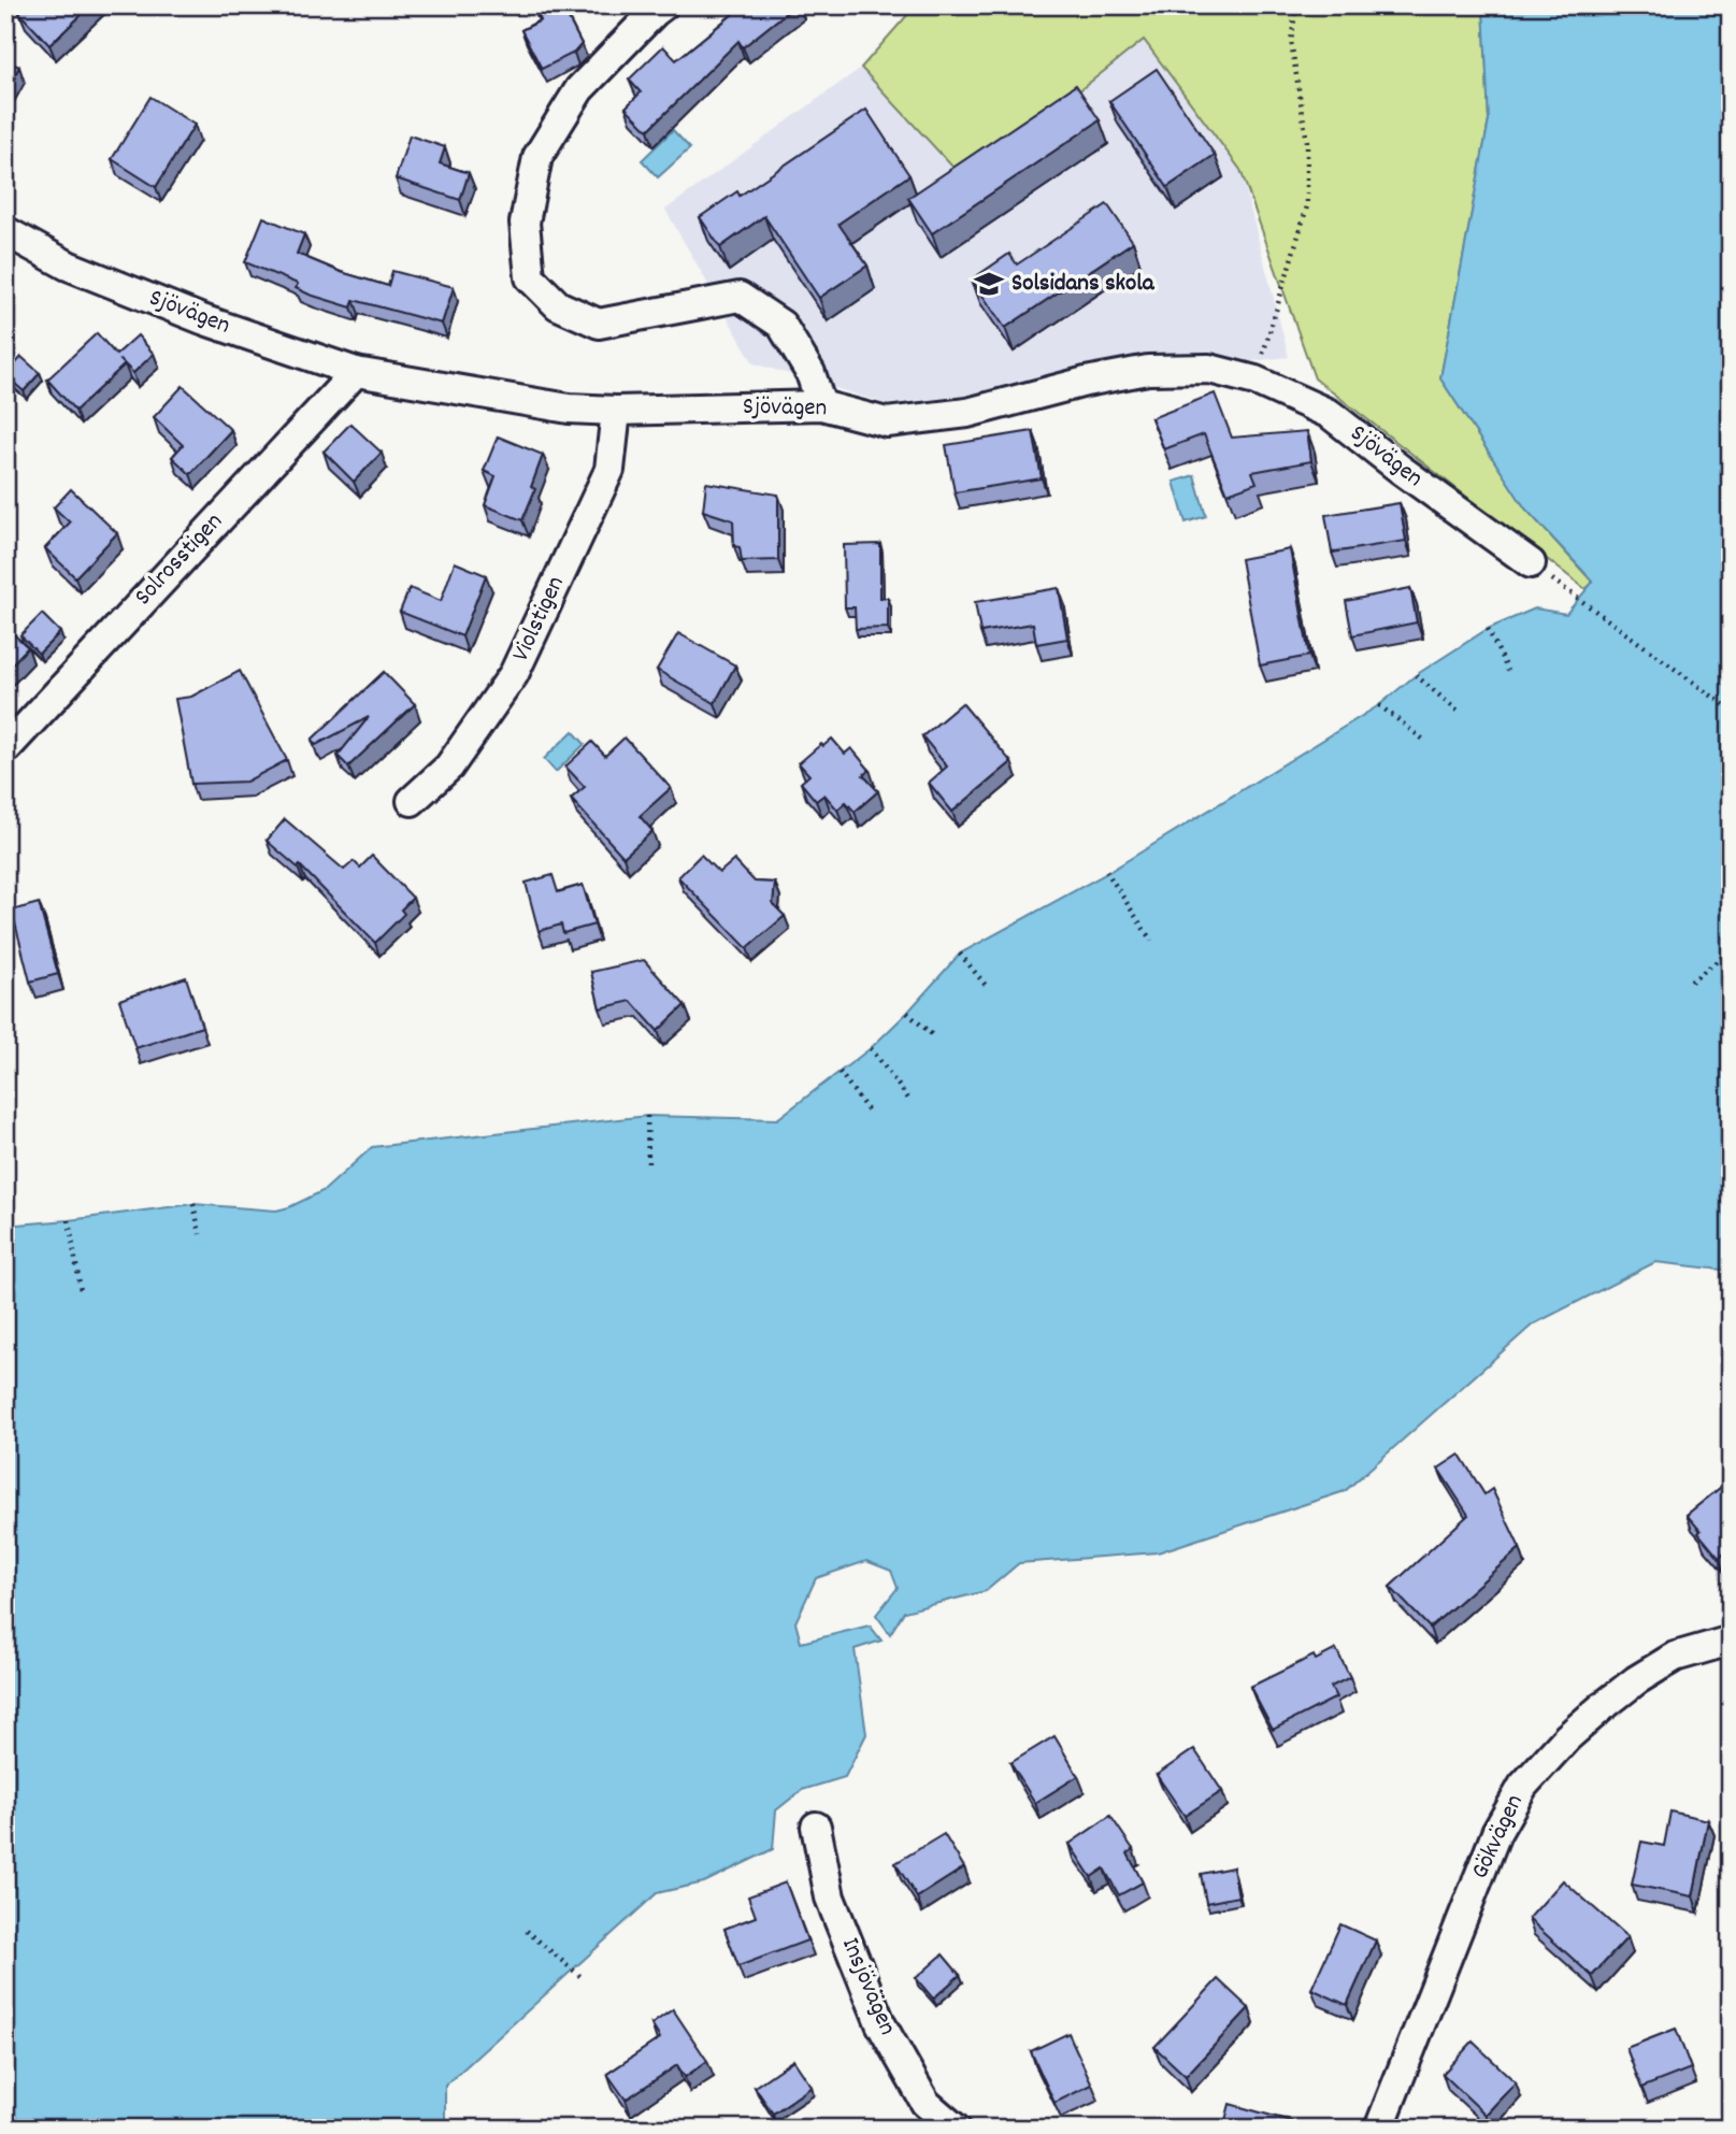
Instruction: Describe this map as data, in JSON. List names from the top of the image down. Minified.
{"streets":{"street":["Sjövägen","Solrosstigen","Violstigen","Gökvägen","Insjövägen"]},"crossings":[["Sjövägen","Solrosstigen"],["Sjövägen","Violstigen"]],"places":{"school or university":["Solsidans skola"]}}
